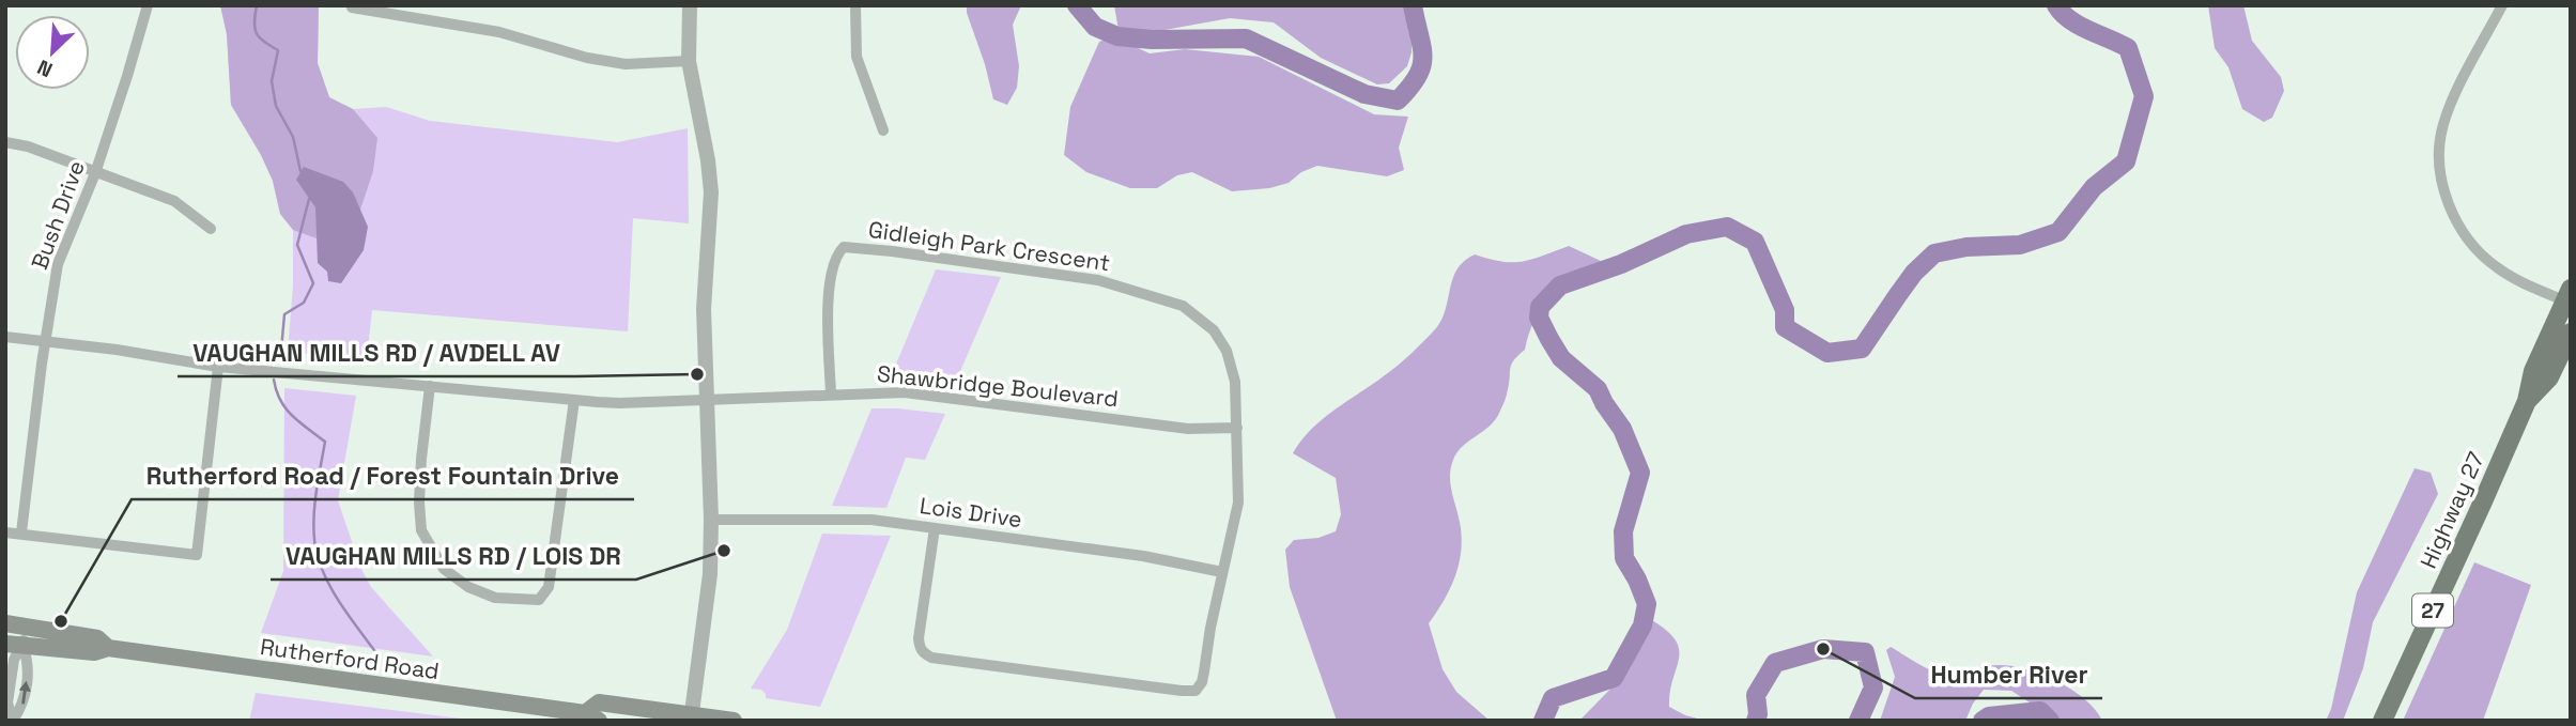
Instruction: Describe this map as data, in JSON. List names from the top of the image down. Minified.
{"streets":{"main road":["Highway 27","27","Rutherford Road"],"street":["Bush Drive","Gidleigh Park Crescent","Shawbridge Boulevard","Lois Drive"]},"crossings":[["Bush Drive","Shawbridge Boulevard"],["Gidleigh Park Crescent","Shawbridge Boulevard"],["Gidleigh Park Crescent","Lois Drive"]],"places":["VAUGHAN MILLS RD / AVDELL AV","VAUGHAN MILLS RD / LOIS DR","Rutherford Road / Forest Fountain Drive","Humber River"],"north":"bottom left"}
